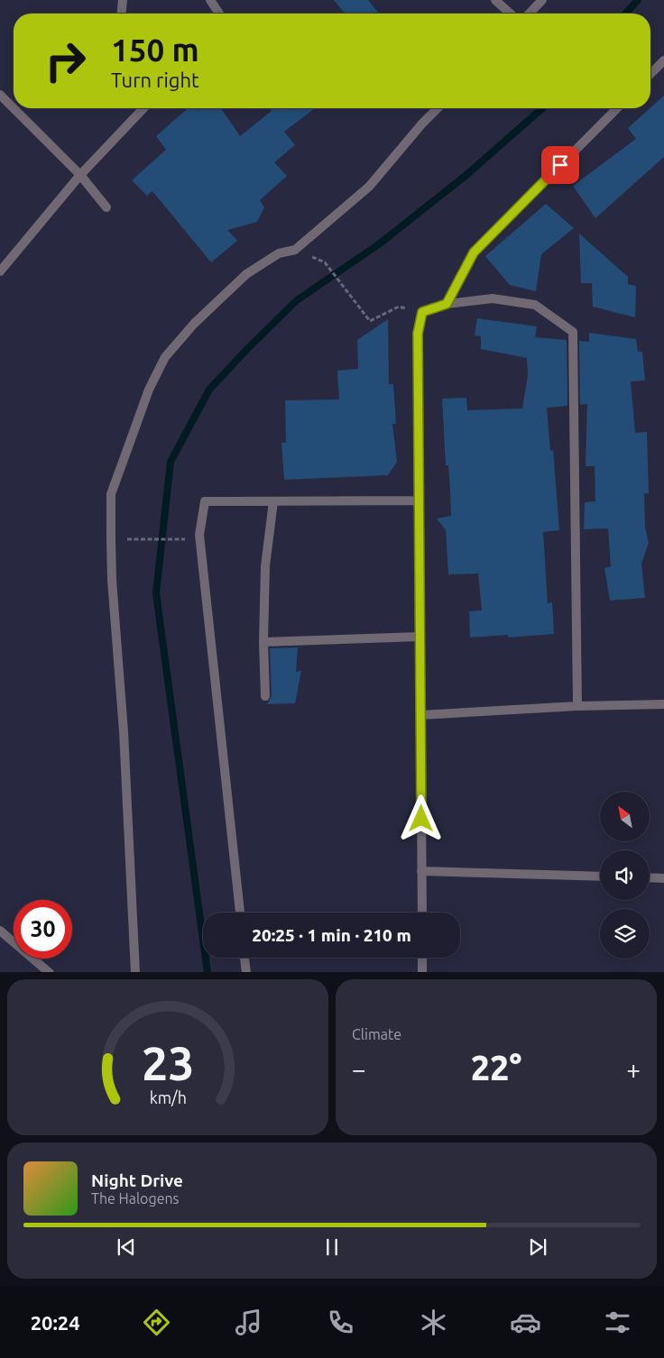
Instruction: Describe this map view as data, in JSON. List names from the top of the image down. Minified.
{"north":"top left","page":{"turn":["150 m","Turn right"],"limit":"30","trip":"20:25 · 1 min · 210 m","tile":"Climate","heat":["−","22°","+"],"song":["Night Drive","The Halogens"],"tabs":"20:24","gauge":["23","km/h"]}}
